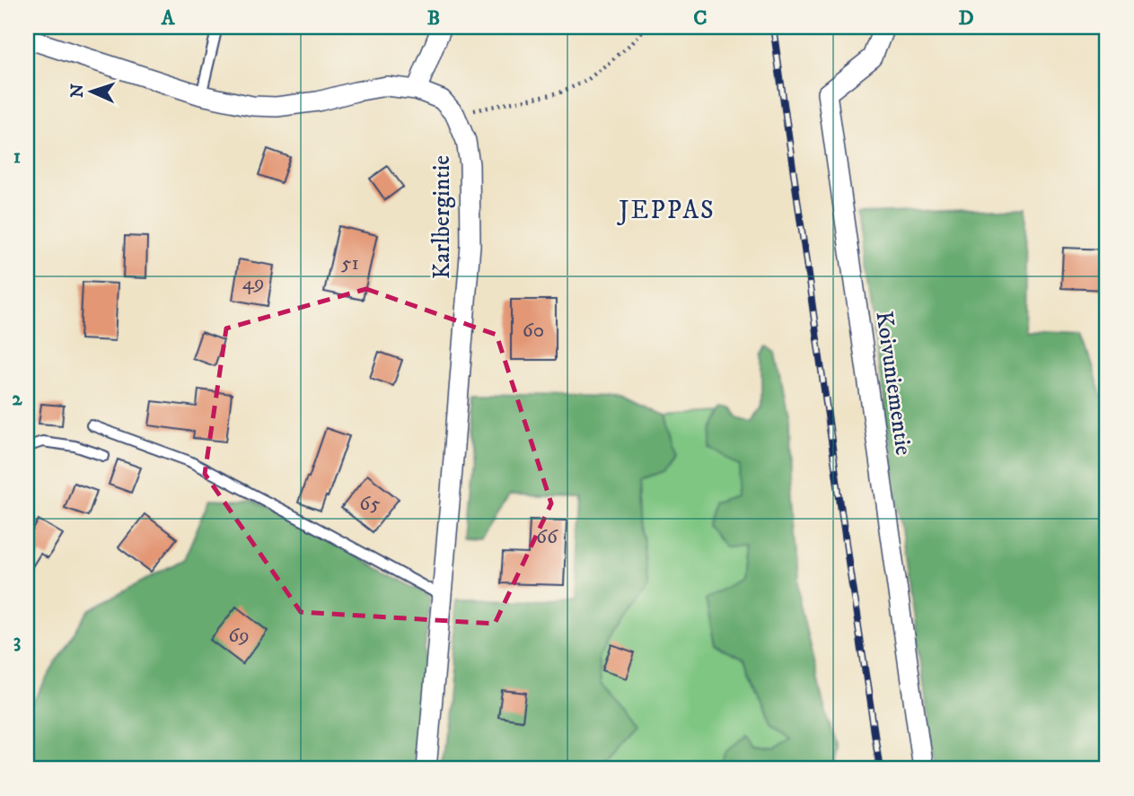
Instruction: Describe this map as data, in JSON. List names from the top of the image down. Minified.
{"streets":{"street":["Karlbergintie","Koivuniementie"]},"districts":["JEPPAS"],"house_numbers":["51","49","60","65","66","69"],"north":"left","grid":{"columns":["A","B","C","D"],"rows":["1","2","3"]}}
